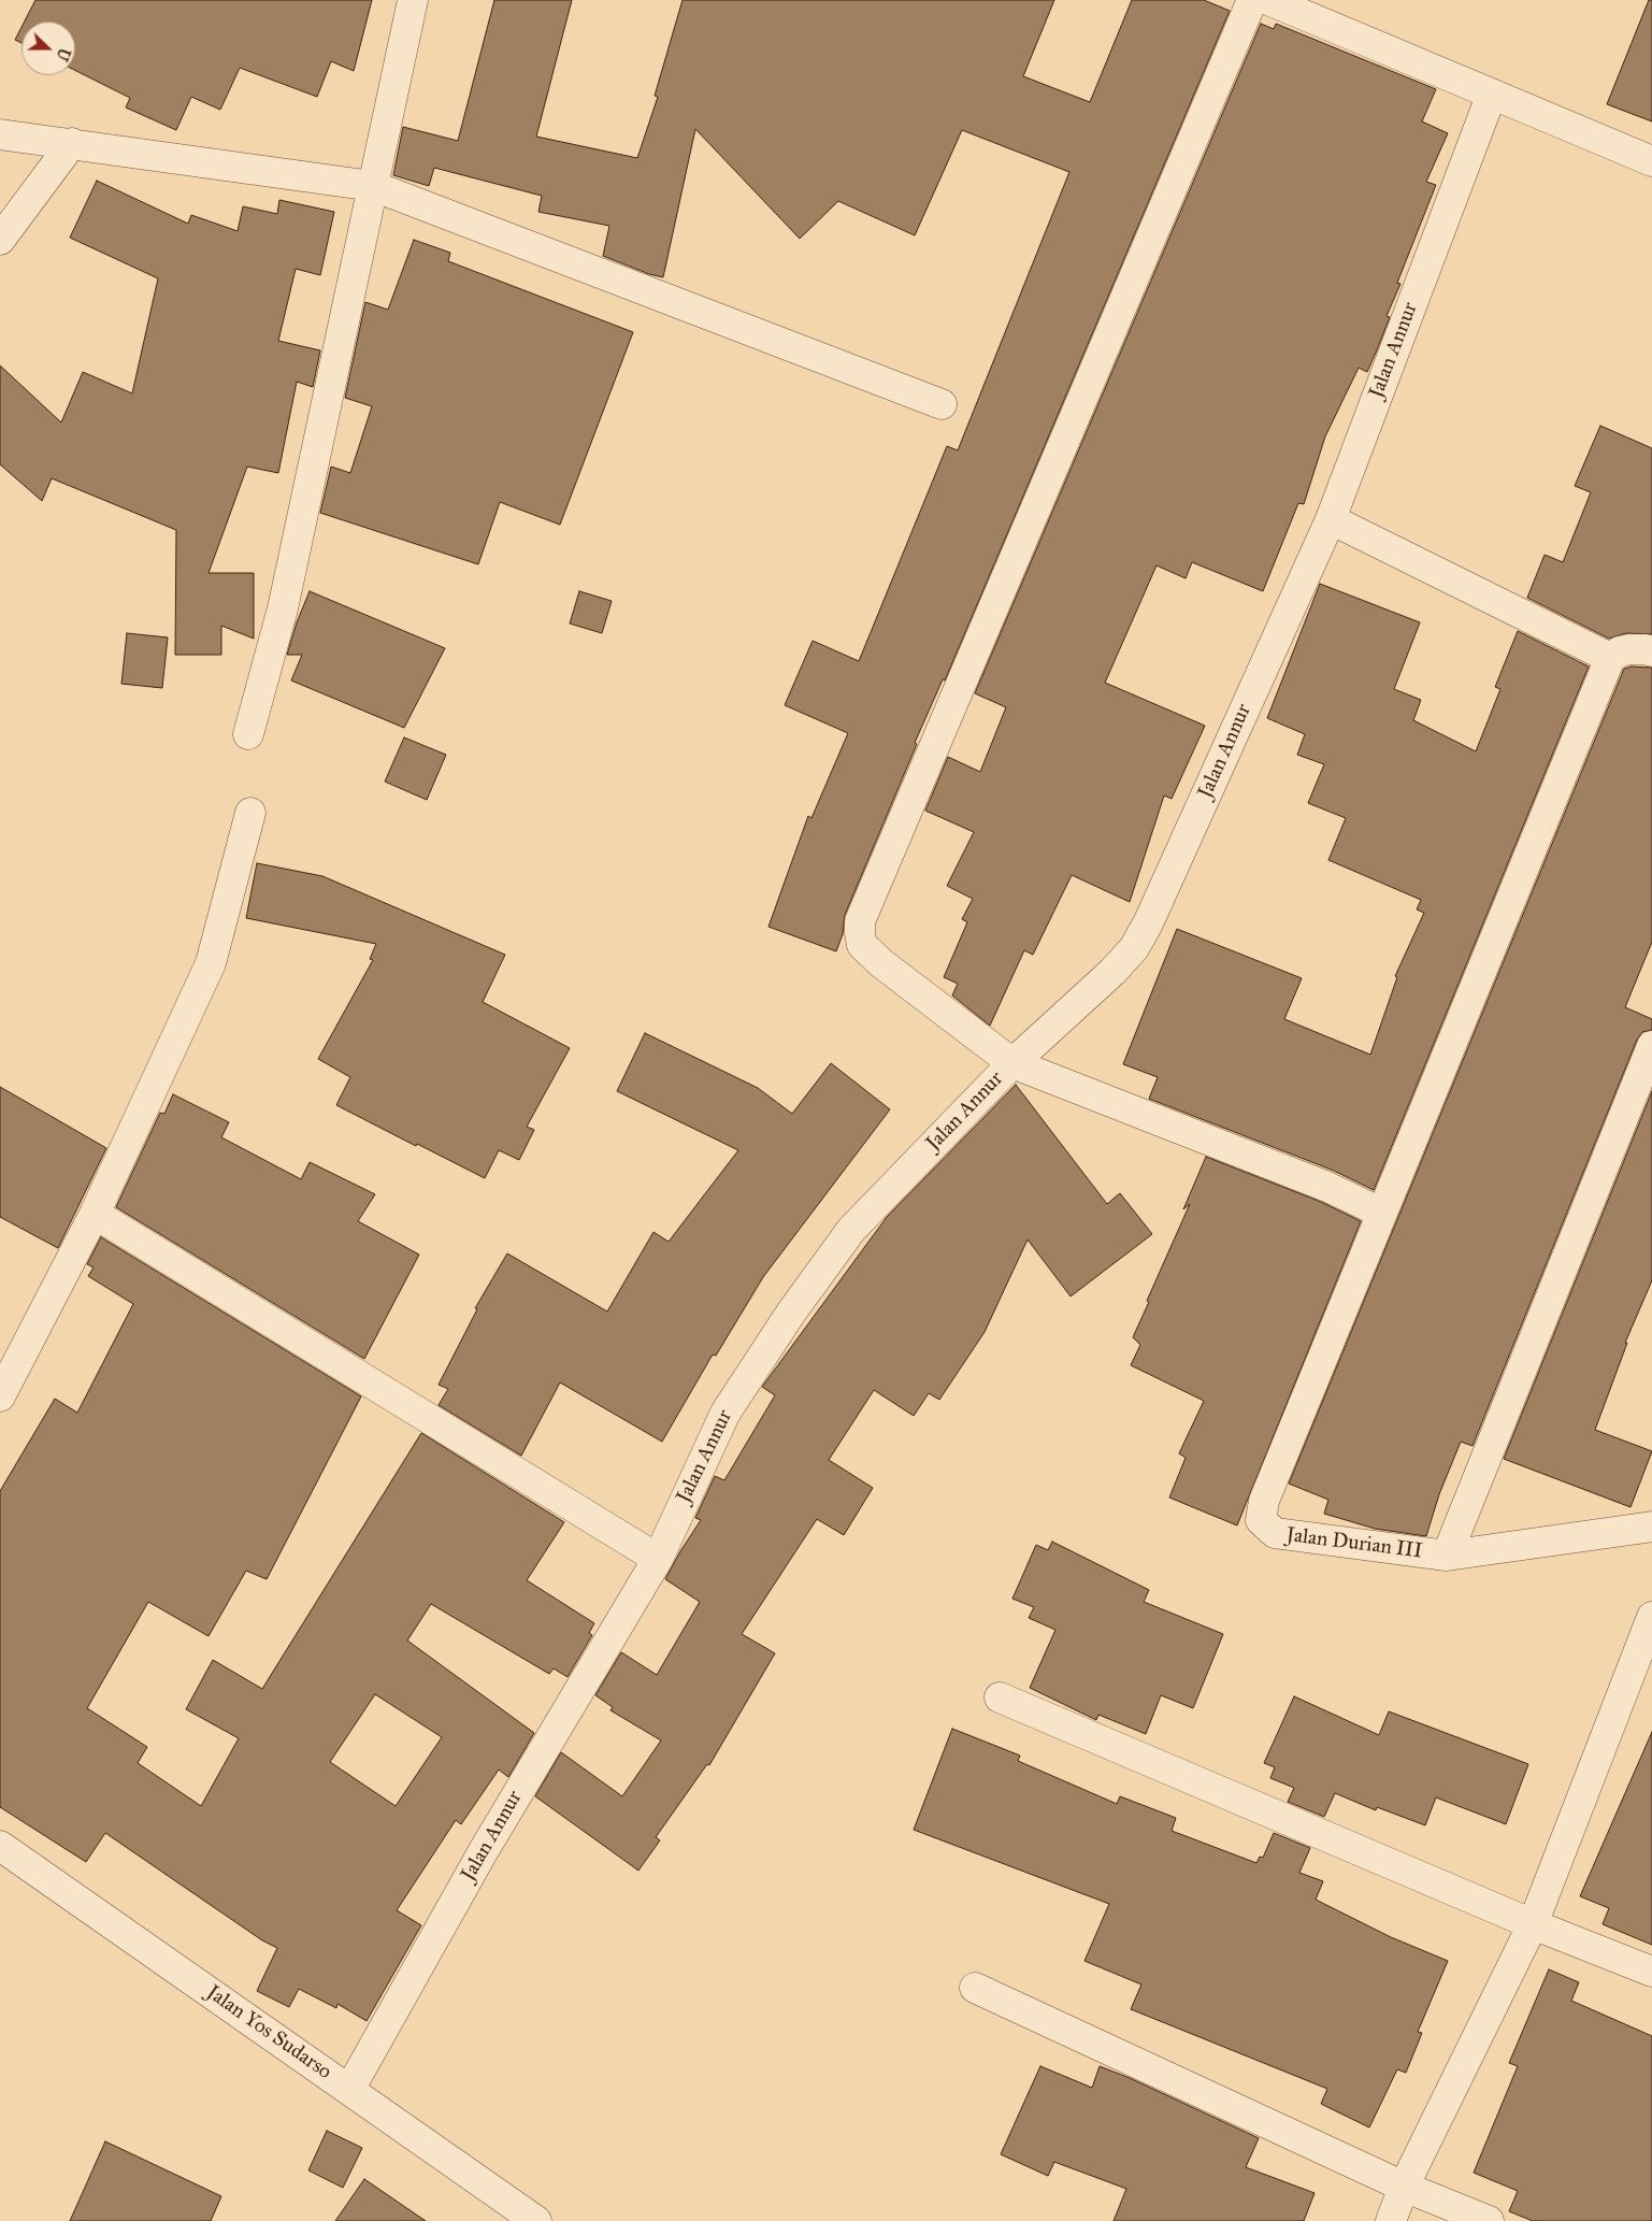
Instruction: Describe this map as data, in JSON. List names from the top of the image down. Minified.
{"streets":{"street":["Jalan Annur","Jalan Durian III","Jalan Yos Sudarso"]},"crossings":[["Jalan Annur","Jalan Yos Sudarso"]],"north":"right"}
